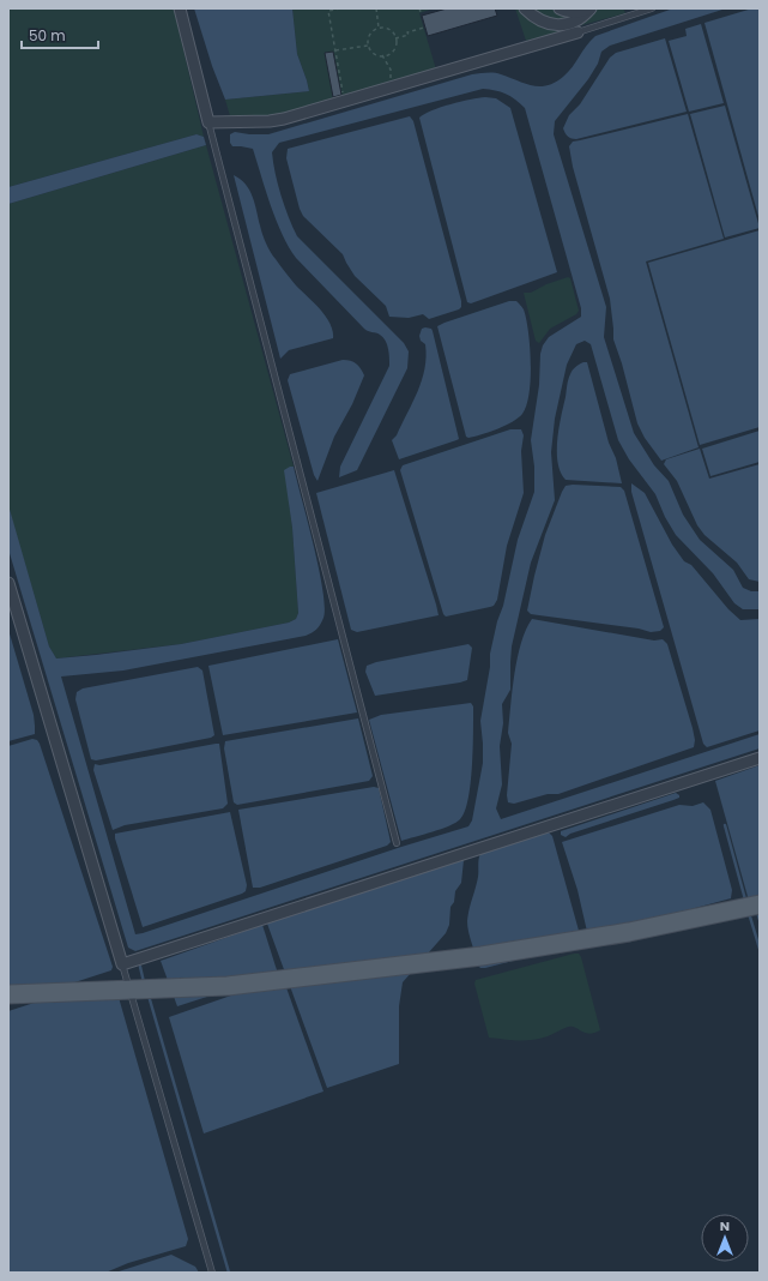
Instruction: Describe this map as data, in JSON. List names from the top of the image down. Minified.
{"scale_bar":"50 m","north":"top"}
